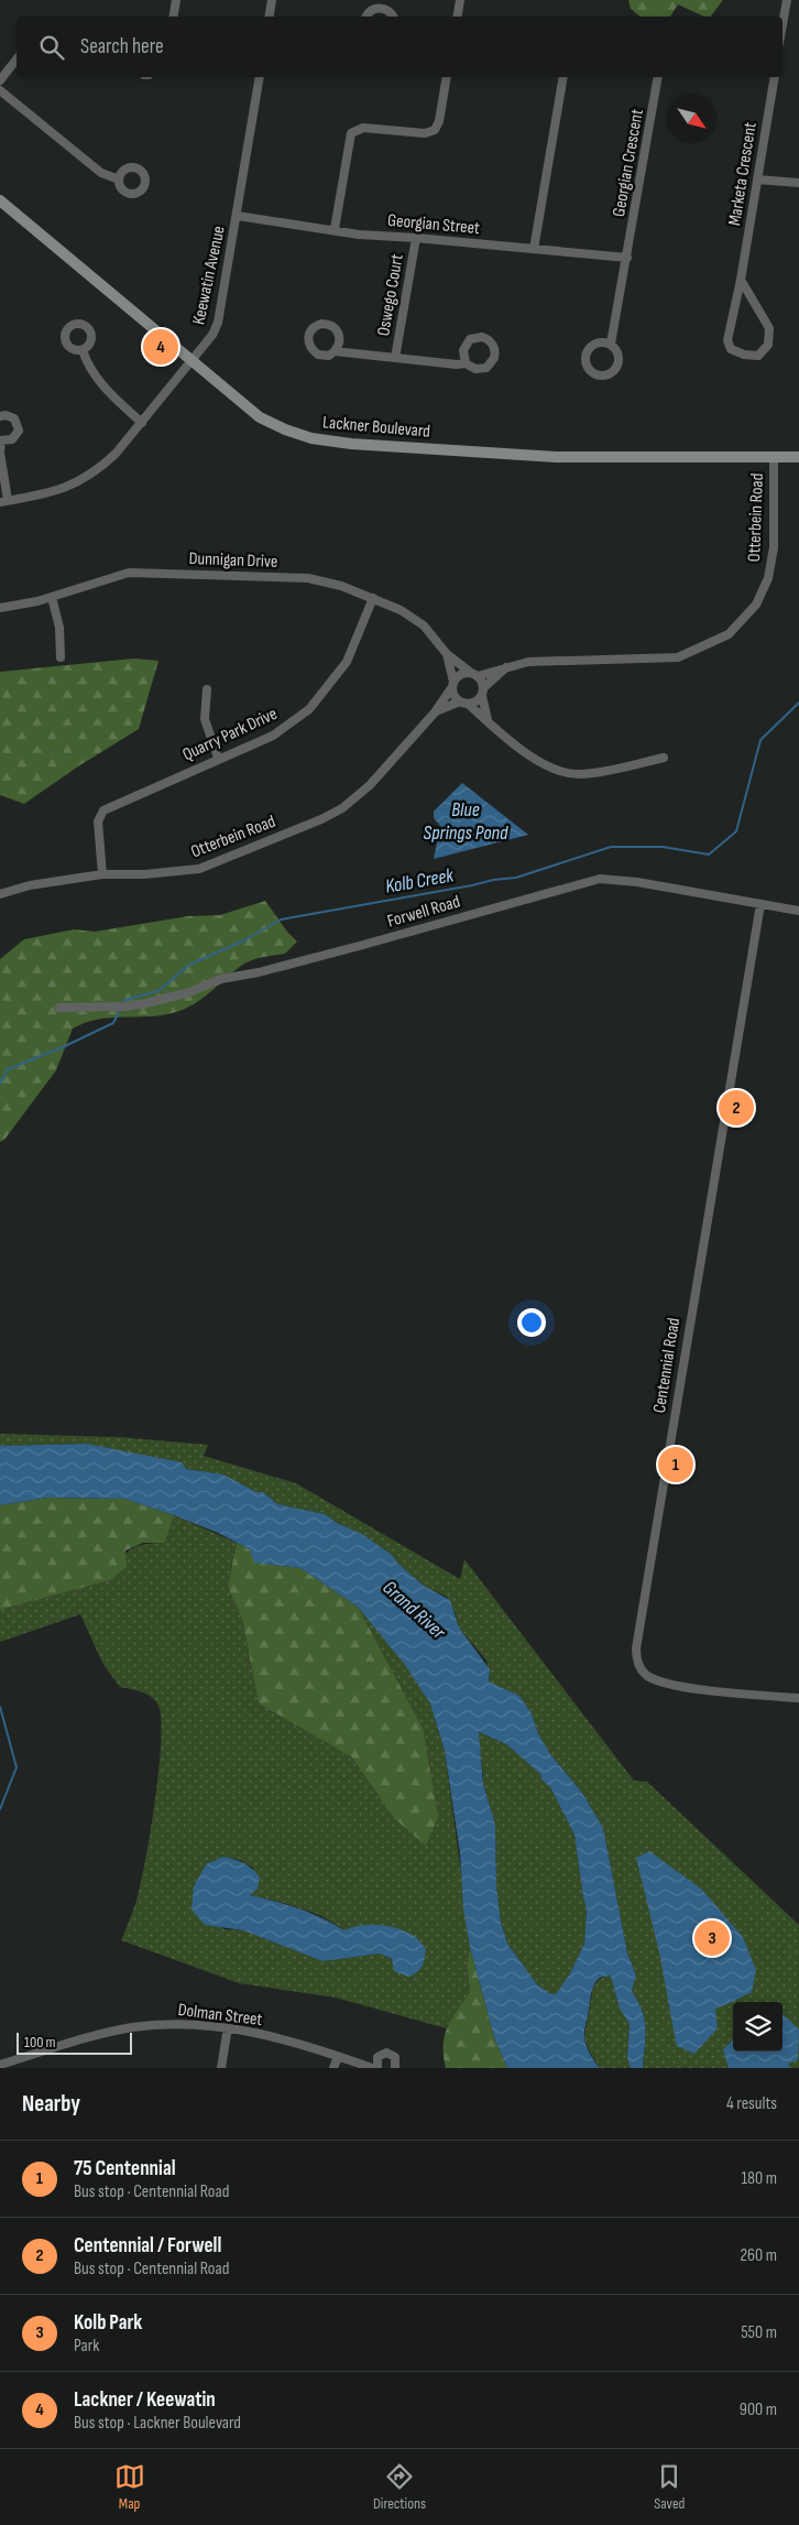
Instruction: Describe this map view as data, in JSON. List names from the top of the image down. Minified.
{"streets":{"main road":["Lackner Boulevard"],"street":["Georgian Crescent","Marketa Crescent","Georgian Street","Keewatin Avenue","Oswego Court","Otterbein Road","Dunnigan Drive","Quarry Park Drive","Forwell Road","Centennial Road","Dolman Street"]},"crossings":[["Georgian Crescent","Georgian Street"],["Georgian Street","Keewatin Avenue"],["Georgian Street","Oswego Court"],["Keewatin Avenue","Lackner Boulevard"],["Lackner Boulevard","Otterbein Road"],["Otterbein Road","Dunnigan Drive"],["Otterbein Road","Quarry Park Drive"],["Dunnigan Drive","Quarry Park Drive"],["Forwell Road","Centennial Road"]],"water":["Blue Springs Pond","Kolb Creek","Grand River"],"scale_bar":"100 m","north":"bottom right","page":{"search":"Search here","pins":["4","2","1","3"],"scale":"100 m","heading":["Nearby","4 results"],"list":[{"mark":"1","name":"75 Centennial","note":"Bus stop · Centennial Road","value":"180 m"},{"mark":"2","name":"Centennial / Forwell","note":"Bus stop · Centennial Road","value":"260 m"},{"mark":"3","name":"Kolb Park","note":"Park","value":"550 m"},{"mark":"4","name":"Lackner / Keewatin","note":"Bus stop · Lackner Boulevard","value":"900 m"}],"nav":["Map","Directions","Saved"]}}
